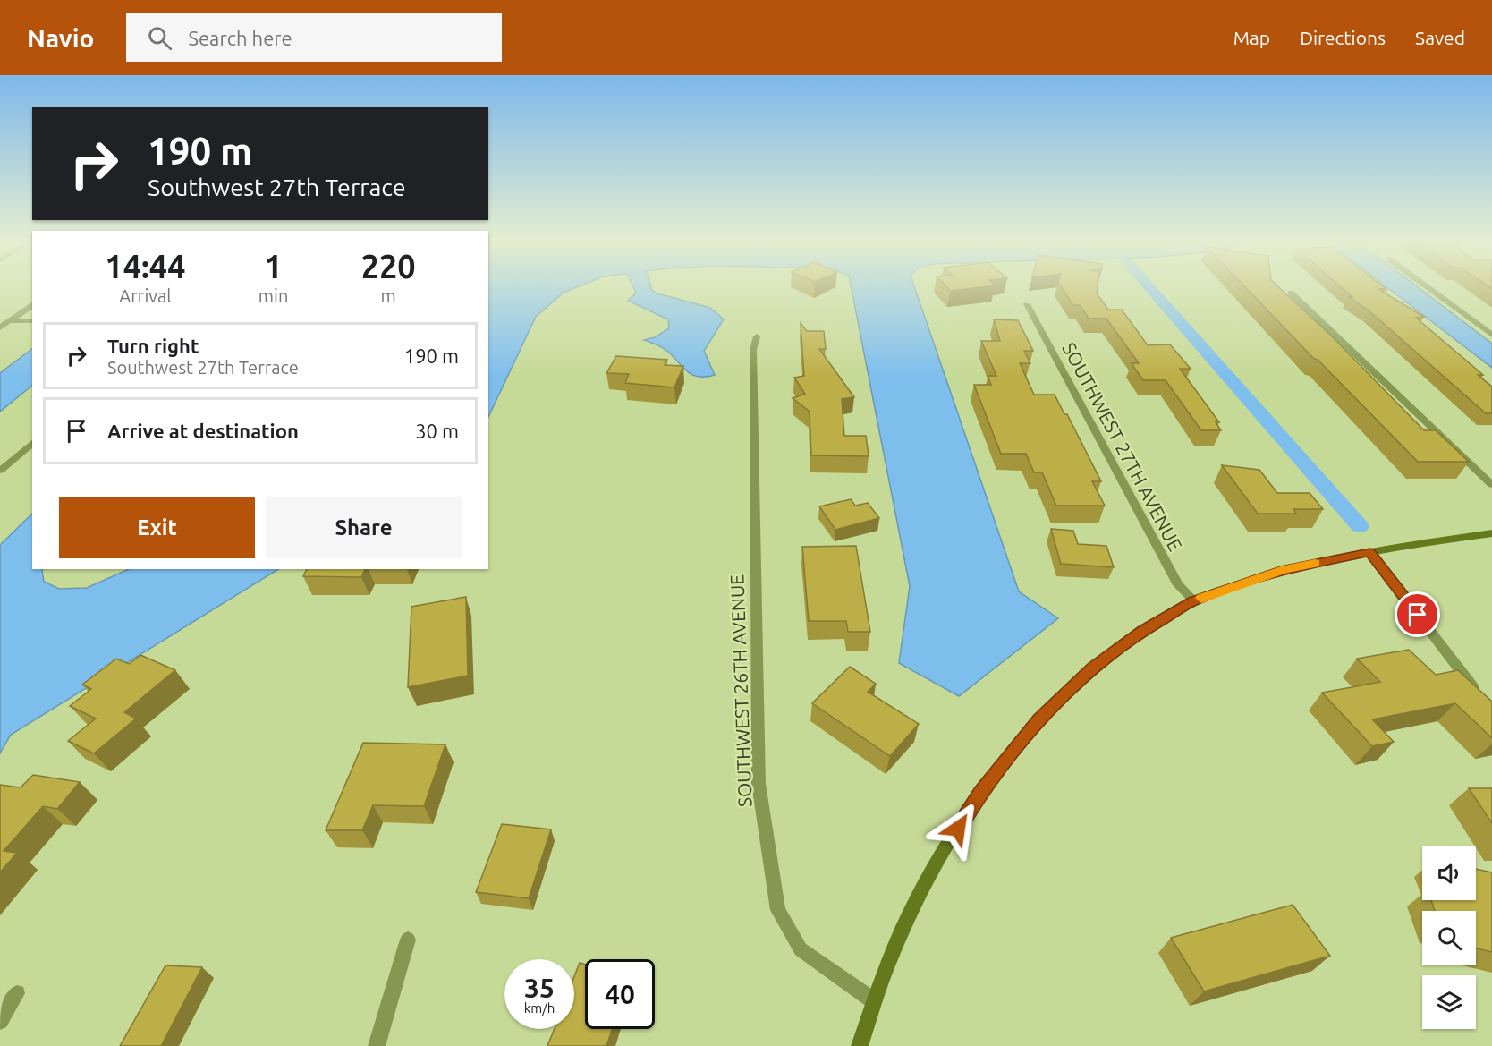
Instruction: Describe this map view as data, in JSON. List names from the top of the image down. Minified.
{"streets":{"street":["SOUTHWEST 27TH AVENUE","SOUTHWEST 26TH AVENUE"]},"page":{"header":"Navio","search":"Search here","nav":["Map","Directions","Saved"],"turn":["190 m","Southwest 27th Terrace"],"eta":["14:44","Arrival","1","min","220","m"],"list":[{"name":"Turn right","note":"Southwest 27th Terrace","value":"190 m"},{"name":"Arrive at destination","value":"30 m"}],"buttons":["Exit","Share"],"speed":"35 km/h","limit":"40"}}
